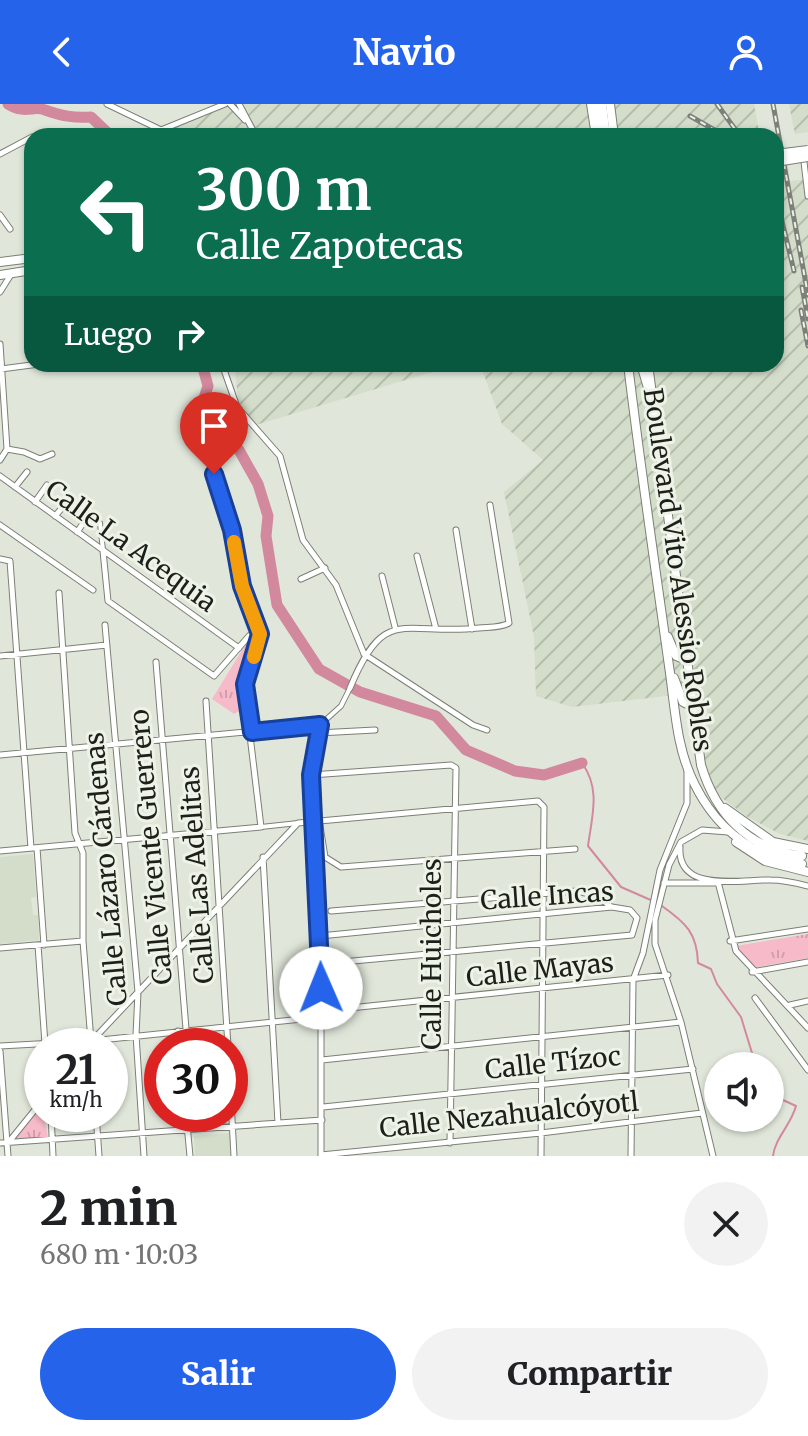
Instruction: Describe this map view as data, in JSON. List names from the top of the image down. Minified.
{"streets":{"main road":["Boulevard Vito Alessio Robles"],"street":["Calle La Acequia","Calle Vicente Guerrero","Calle Lázaro Cárdenas","Calle Las Adelitas","Calle Incas","Calle Huicholes","Calle Mayas","Calle Tízoc","Calle Nezahualcóyotl"]},"crossings":[["Calle Lázaro Cárdenas","Calle Mayas"],["Calle Las Adelitas","Calle Mayas"],["Calle Incas","Calle Huicholes"],["Calle Huicholes","Calle Mayas"],["Calle Huicholes","Calle Tízoc"],["Calle Huicholes","Calle Nezahualcóyotl"]],"page":{"header":"Navio","turn":["300 m","Calle Zapotecas"],"then":"Luego","speed":"21 km/h","limit":"30","heading":["2 min","680 m · 10:03"],"buttons":["Salir","Compartir"]}}
